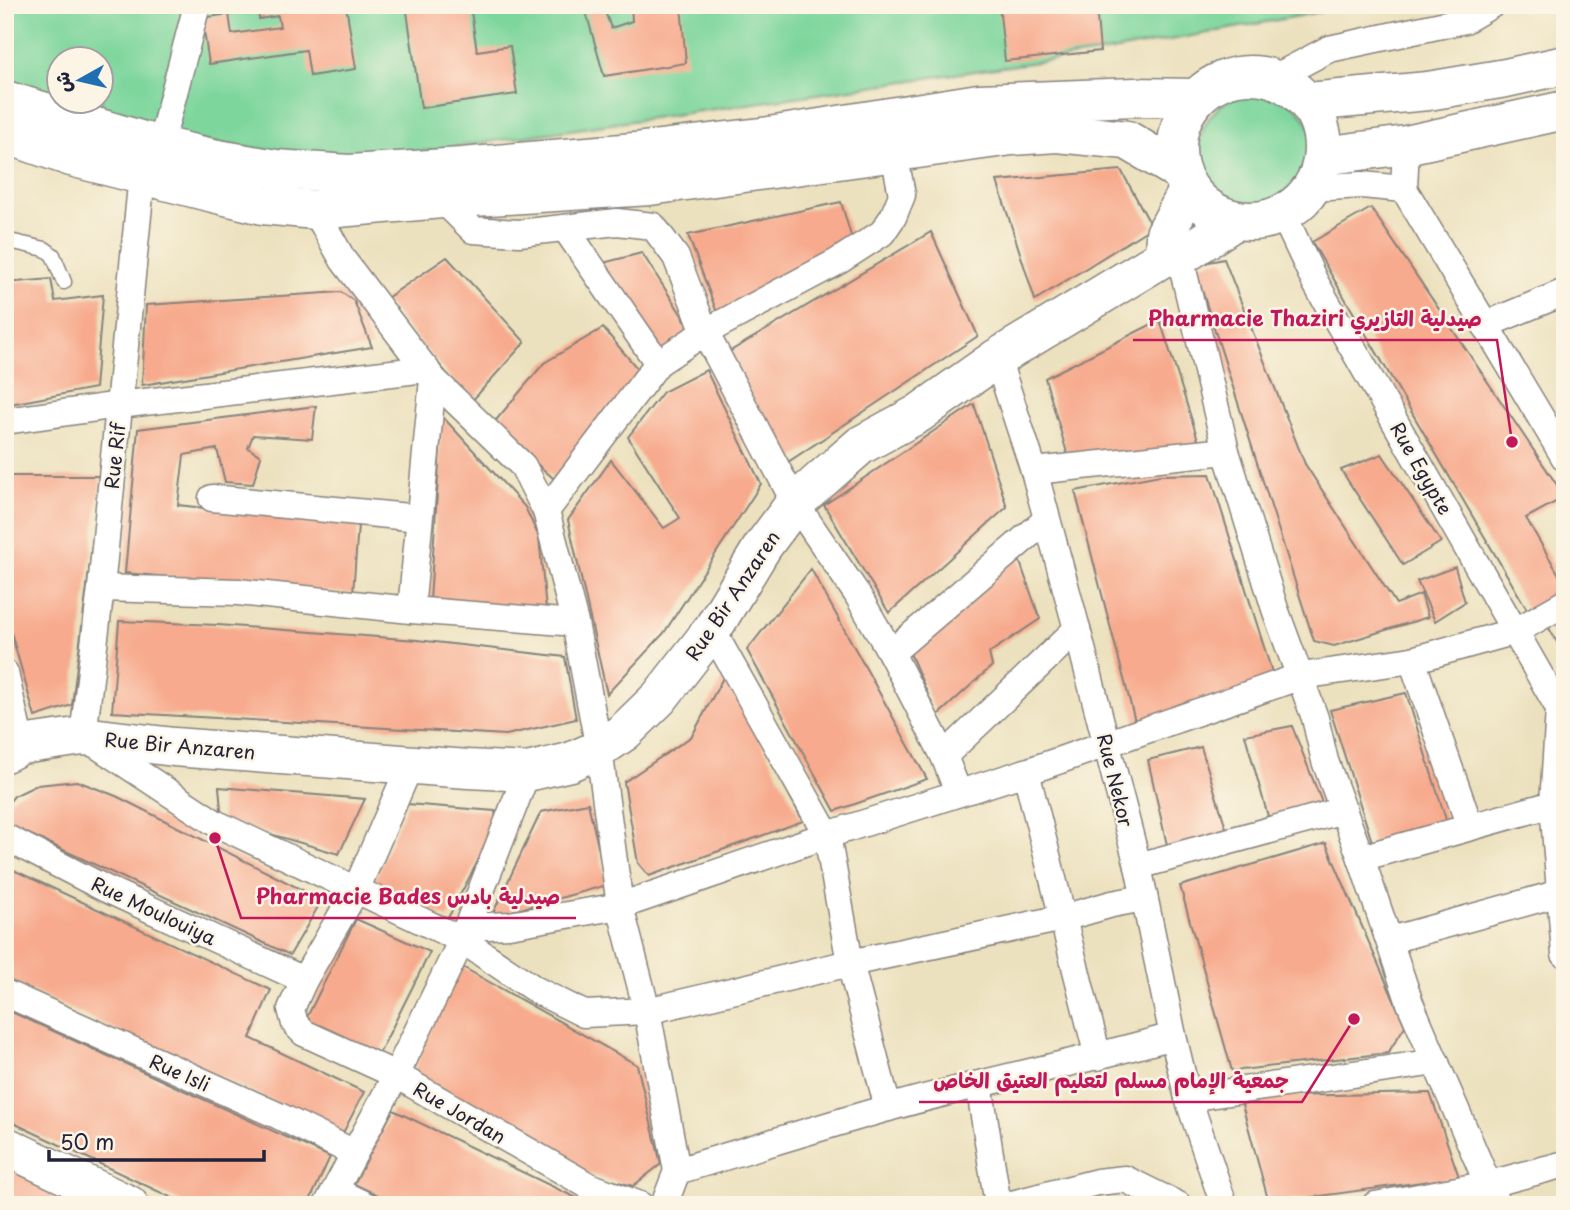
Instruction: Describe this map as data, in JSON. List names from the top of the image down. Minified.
{"streets":{"main road":["Rue Bir Anzaren"],"street":["Rue Rif","Rue Egypte","Rue Nekor","Rue Moulouiya","Rue Isli","Rue Jordan"]},"crossings":[["Rue Rif","Rue Bir Anzaren"],["Rue Egypte","Rue Bir Anzaren"],["Rue Bir Anzaren","Rue Nekor"],["Rue Moulouiya","Rue Jordan"]],"places":["Pharmacie Thaziri صيدلية التازيري","Pharmacie Bades صيدلية بادس","جمعية الإمام مسلم لتعليم العتيق الخاص"],"scale_bar":"50 m","north":"left"}
